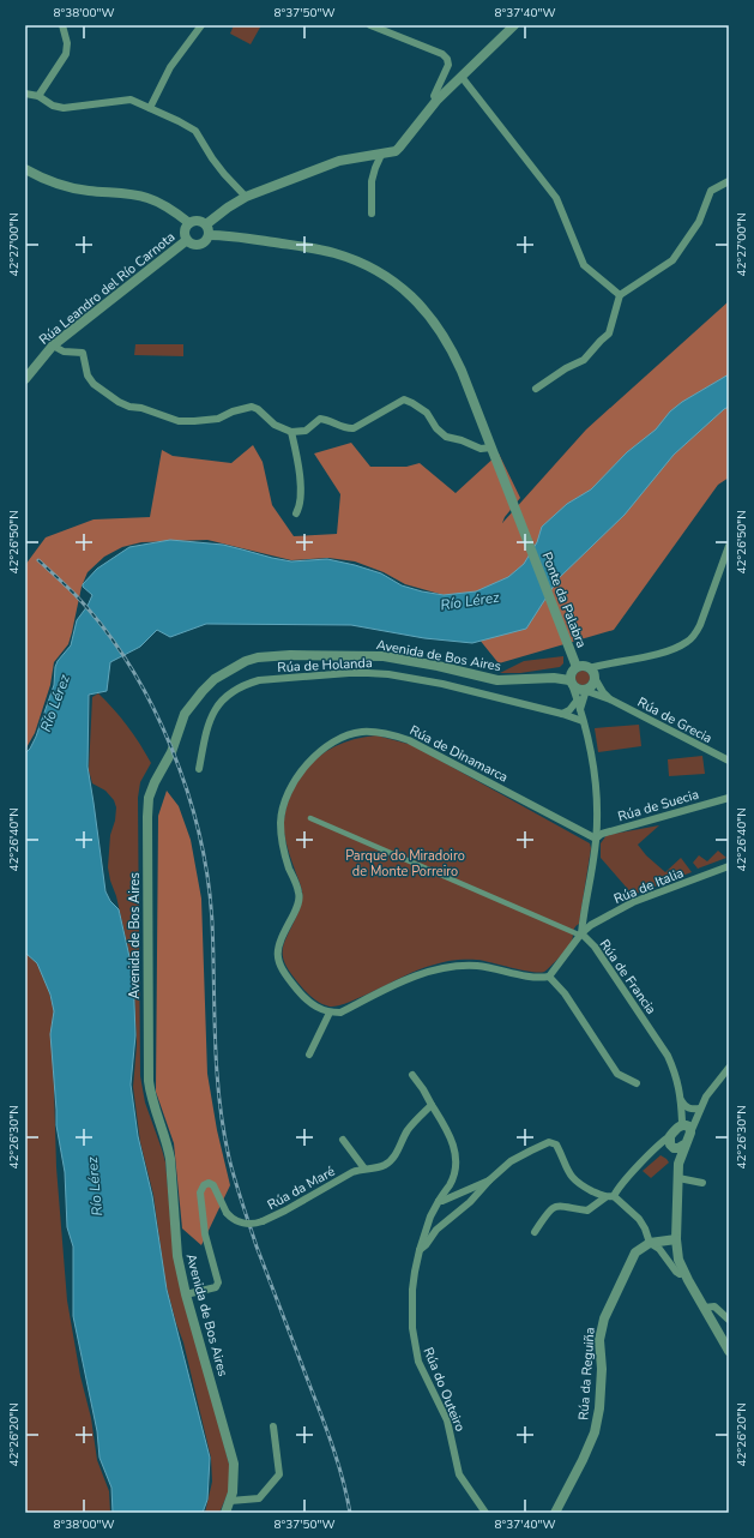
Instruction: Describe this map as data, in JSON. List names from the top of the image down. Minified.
{"streets":{"street":["Rúa Leandro del Río Carnota","Ponte da Palabra","Avenida de Bos Aires","Rúa de Holanda","Rúa de Grecia","Rúa de Dinamarca","Rúa de Suecia","Rúa de Italia","Rúa de Francia","Rúa da Maré","Rúa da Reguiña","Rúa do Outeiro"]},"crossings":[["Rúa Leandro del Río Carnota","Ponte da Palabra"],["Ponte da Palabra","Avenida de Bos Aires"],["Ponte da Palabra","Rúa de Grecia"],["Avenida de Bos Aires","Rúa de Grecia"],["Avenida de Bos Aires","Rúa da Maré"],["Rúa de Dinamarca","Rúa de Suecia"],["Rúa de Dinamarca","Rúa de Francia"],["Rúa de Suecia","Rúa de Francia"],["Rúa de Italia","Rúa de Francia"]],"water":["Río Lérez"],"parks":["Parque do Miradoiro de Monte Porreiro"],"coordinates":["8°38'00\"W","8°37'50\"W","8°37'40\"W","42°27'00\"N","42°26'50\"N","42°26'40\"N","42°26'30\"N","42°26'20\"N"]}
